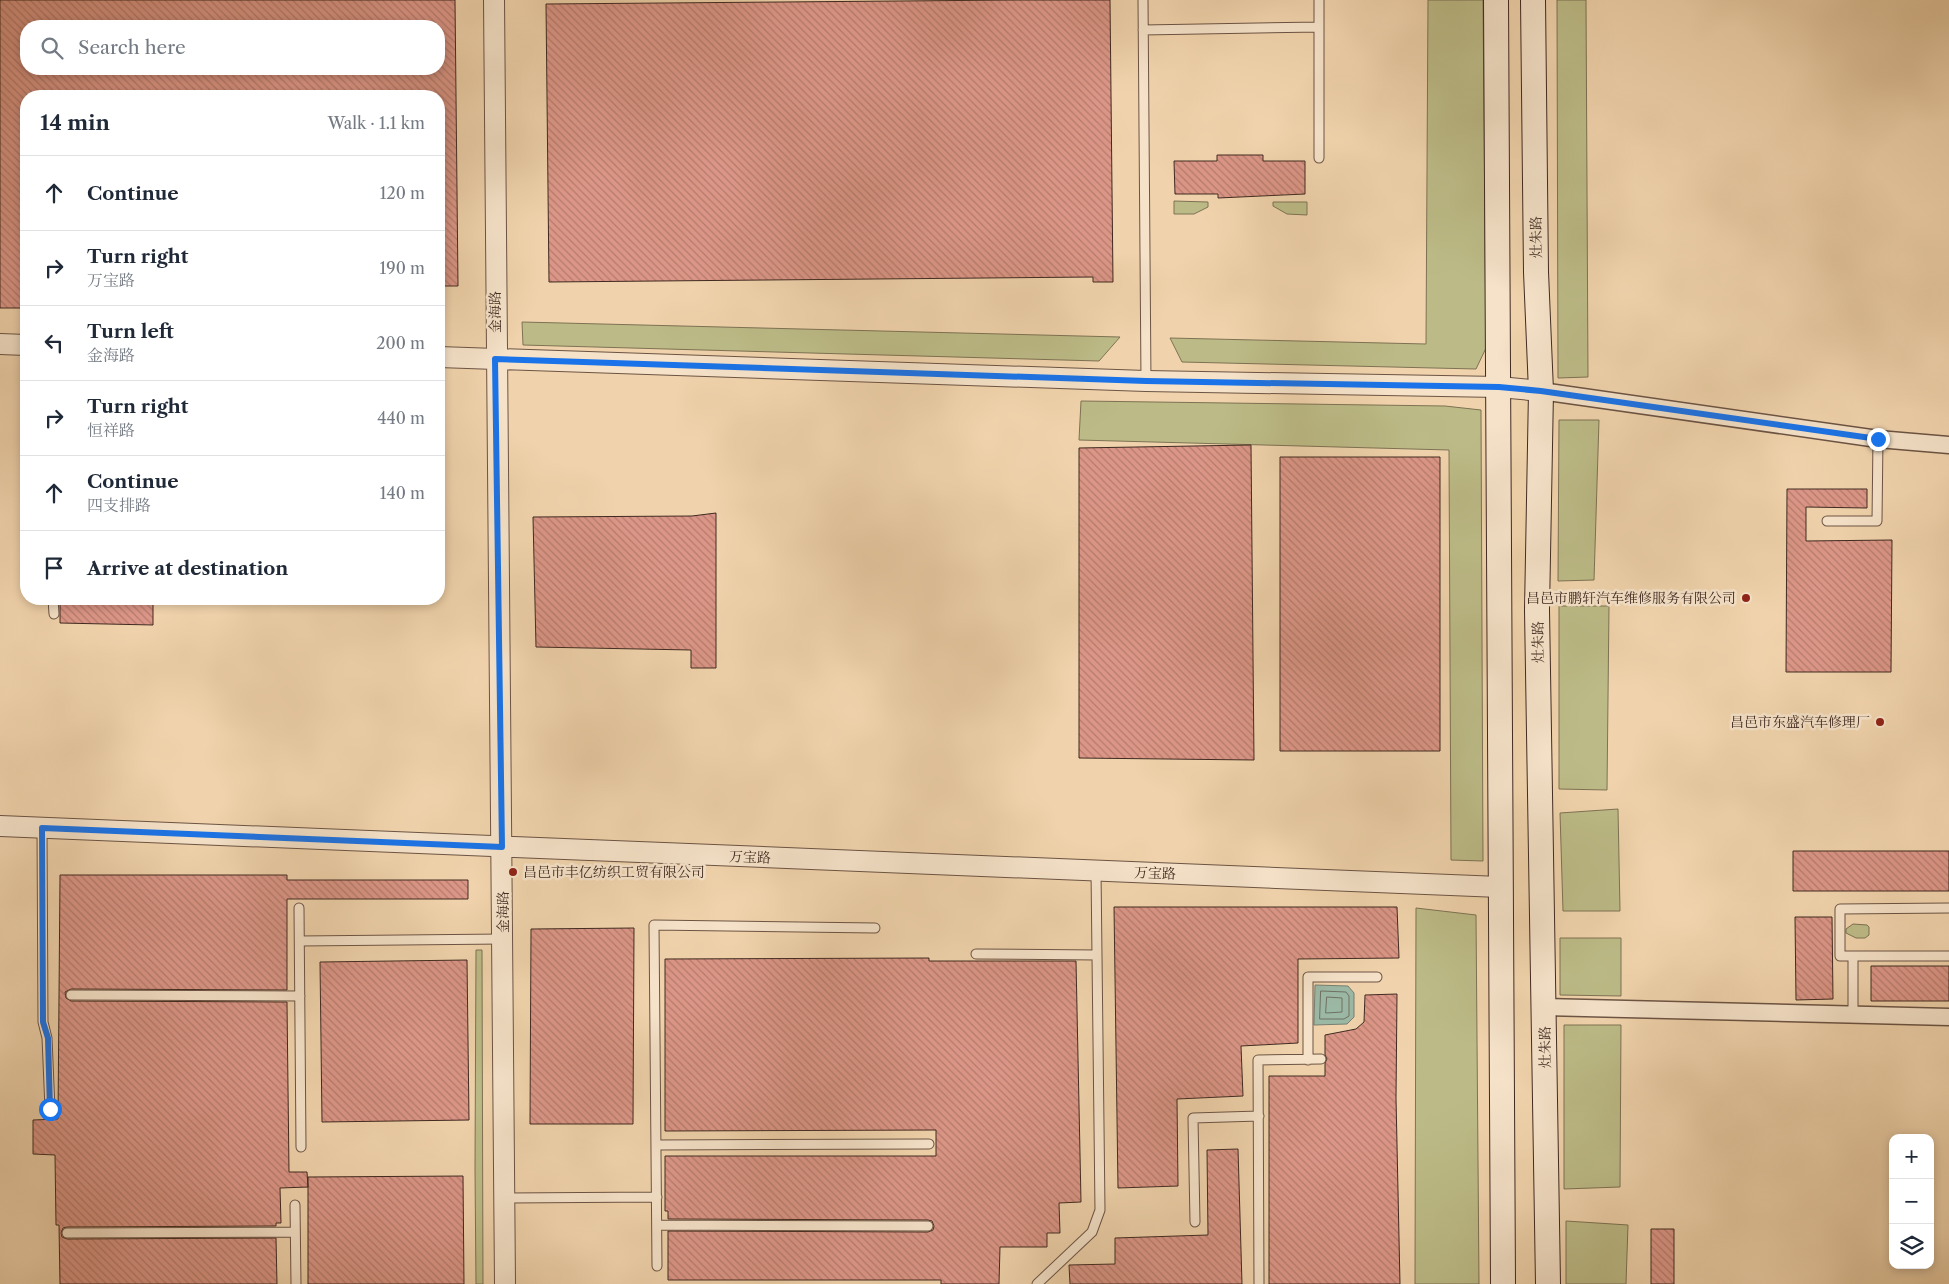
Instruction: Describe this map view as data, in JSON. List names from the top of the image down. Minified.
{"streets":{"main road":["灶朱路"],"street":["金海路","万宝路"]},"crossings":[["金海路","万宝路"]],"places":["昌邑市鹏轩汽车维修服务有限公司","昌邑市东盛汽车修理厂","昌邑市丰亿纺织工贸有限公司"],"page":{"search":"Search here","heading":["14 min","Walk · 1.1 km"],"list":[["Continue","120 m"],["Turn right","万宝路","190 m"],["Turn left","金海路","200 m"],["Turn right","恒祥路","440 m"],["Continue","四支排路","140 m"],"Arrive at destination"],"map_buttons":["+","−"]}}
